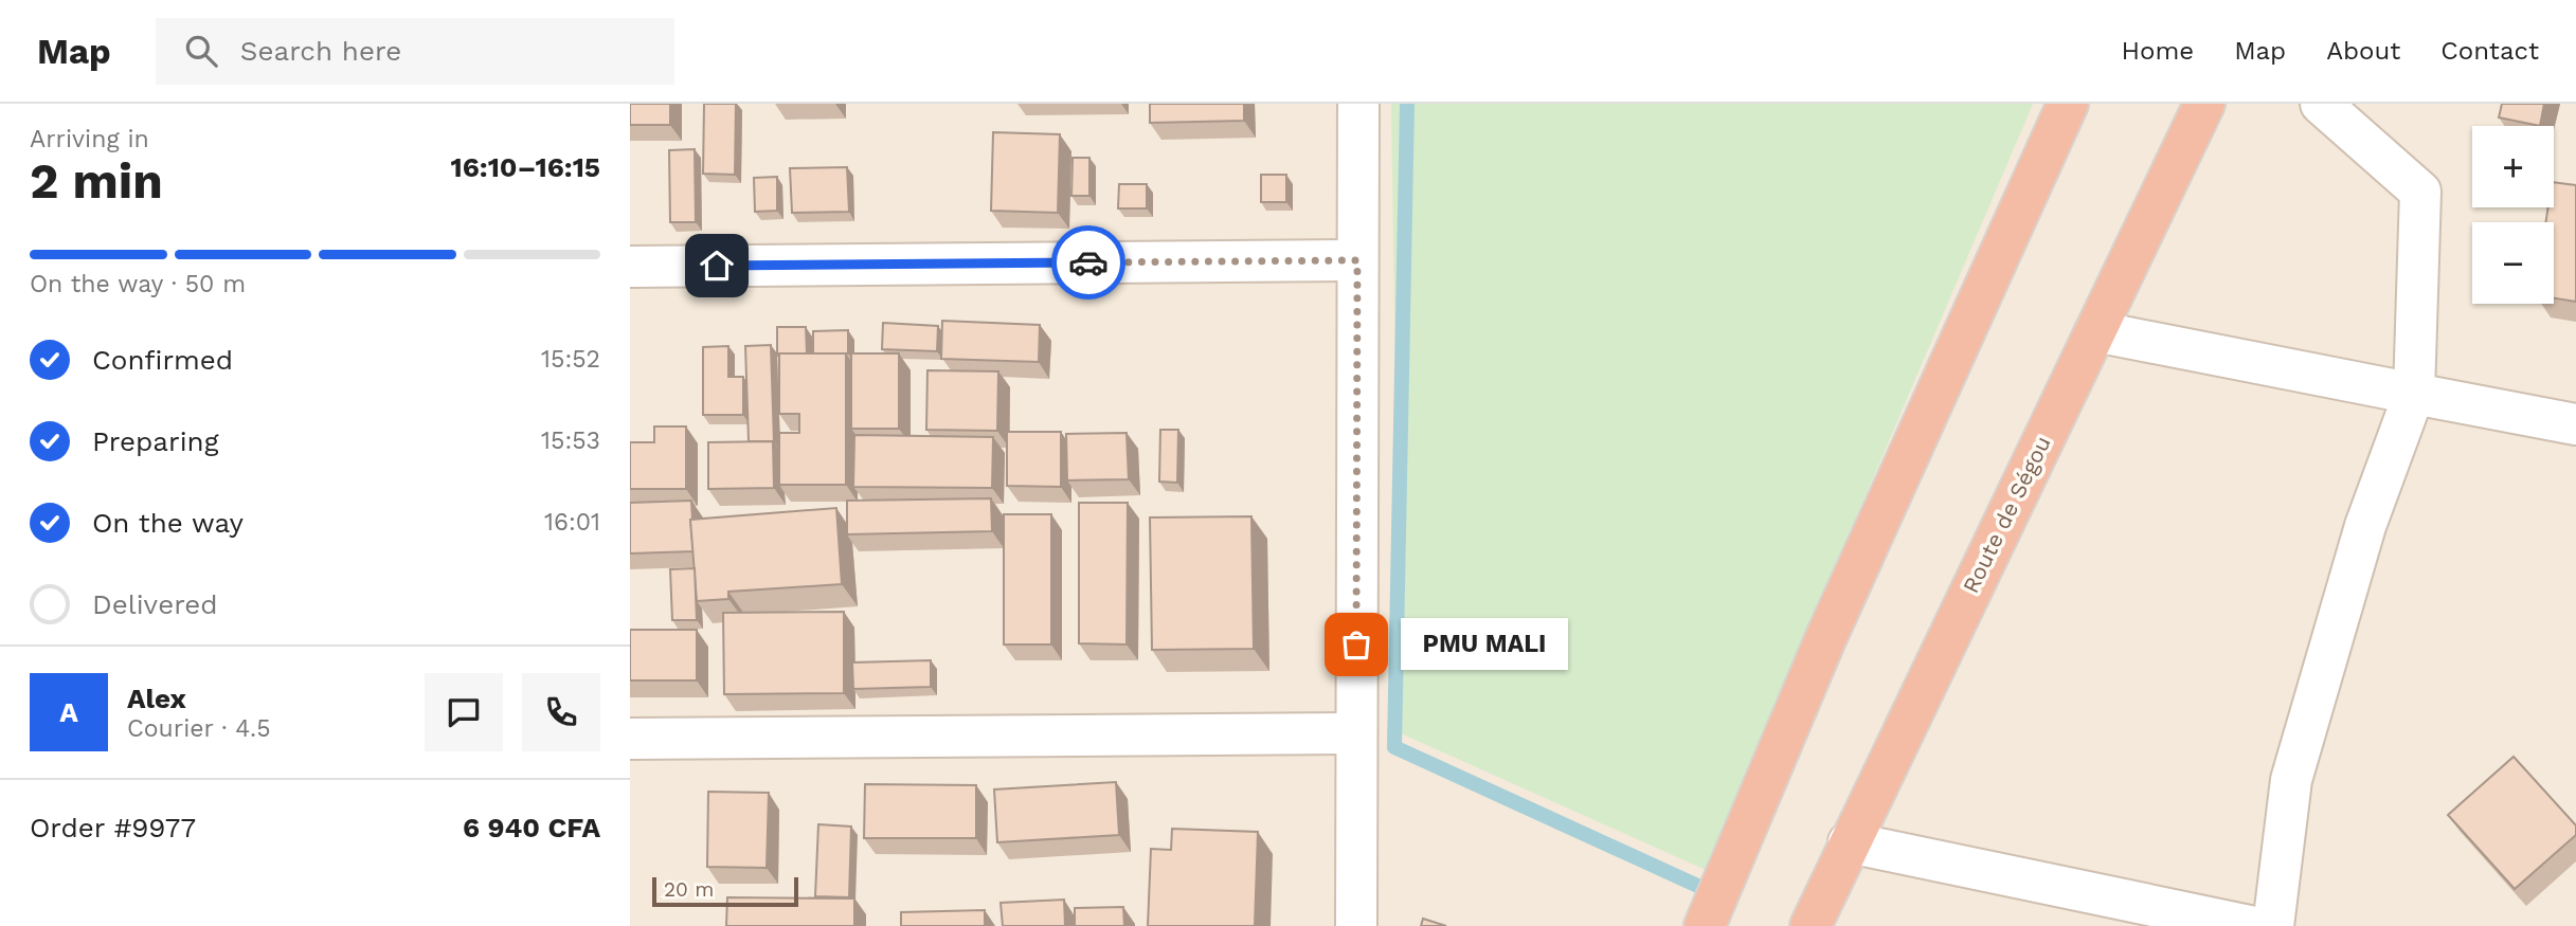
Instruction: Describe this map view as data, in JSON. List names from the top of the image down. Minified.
{"streets":{"highway":["Route de Ségou"]},"places":["PMU MALI"],"scale_bar":"20 m","page":{"header":"Map","search":"Search here","nav":["Home","Map","About","Contact"],"heading":["2 min","Arriving in","16:10–16:15"],"panel":["Alex","Courier · 4.5","Order #9977","6 940 CFA"],"map_buttons":["+","−"],"bar":"On the way · 50 m","list":[["Confirmed","15:52"],["Preparing","15:53"],["On the way","16:01"],"Delivered"],"bubble":"PMU MALI","round":"A","scale":"20 m"}}
